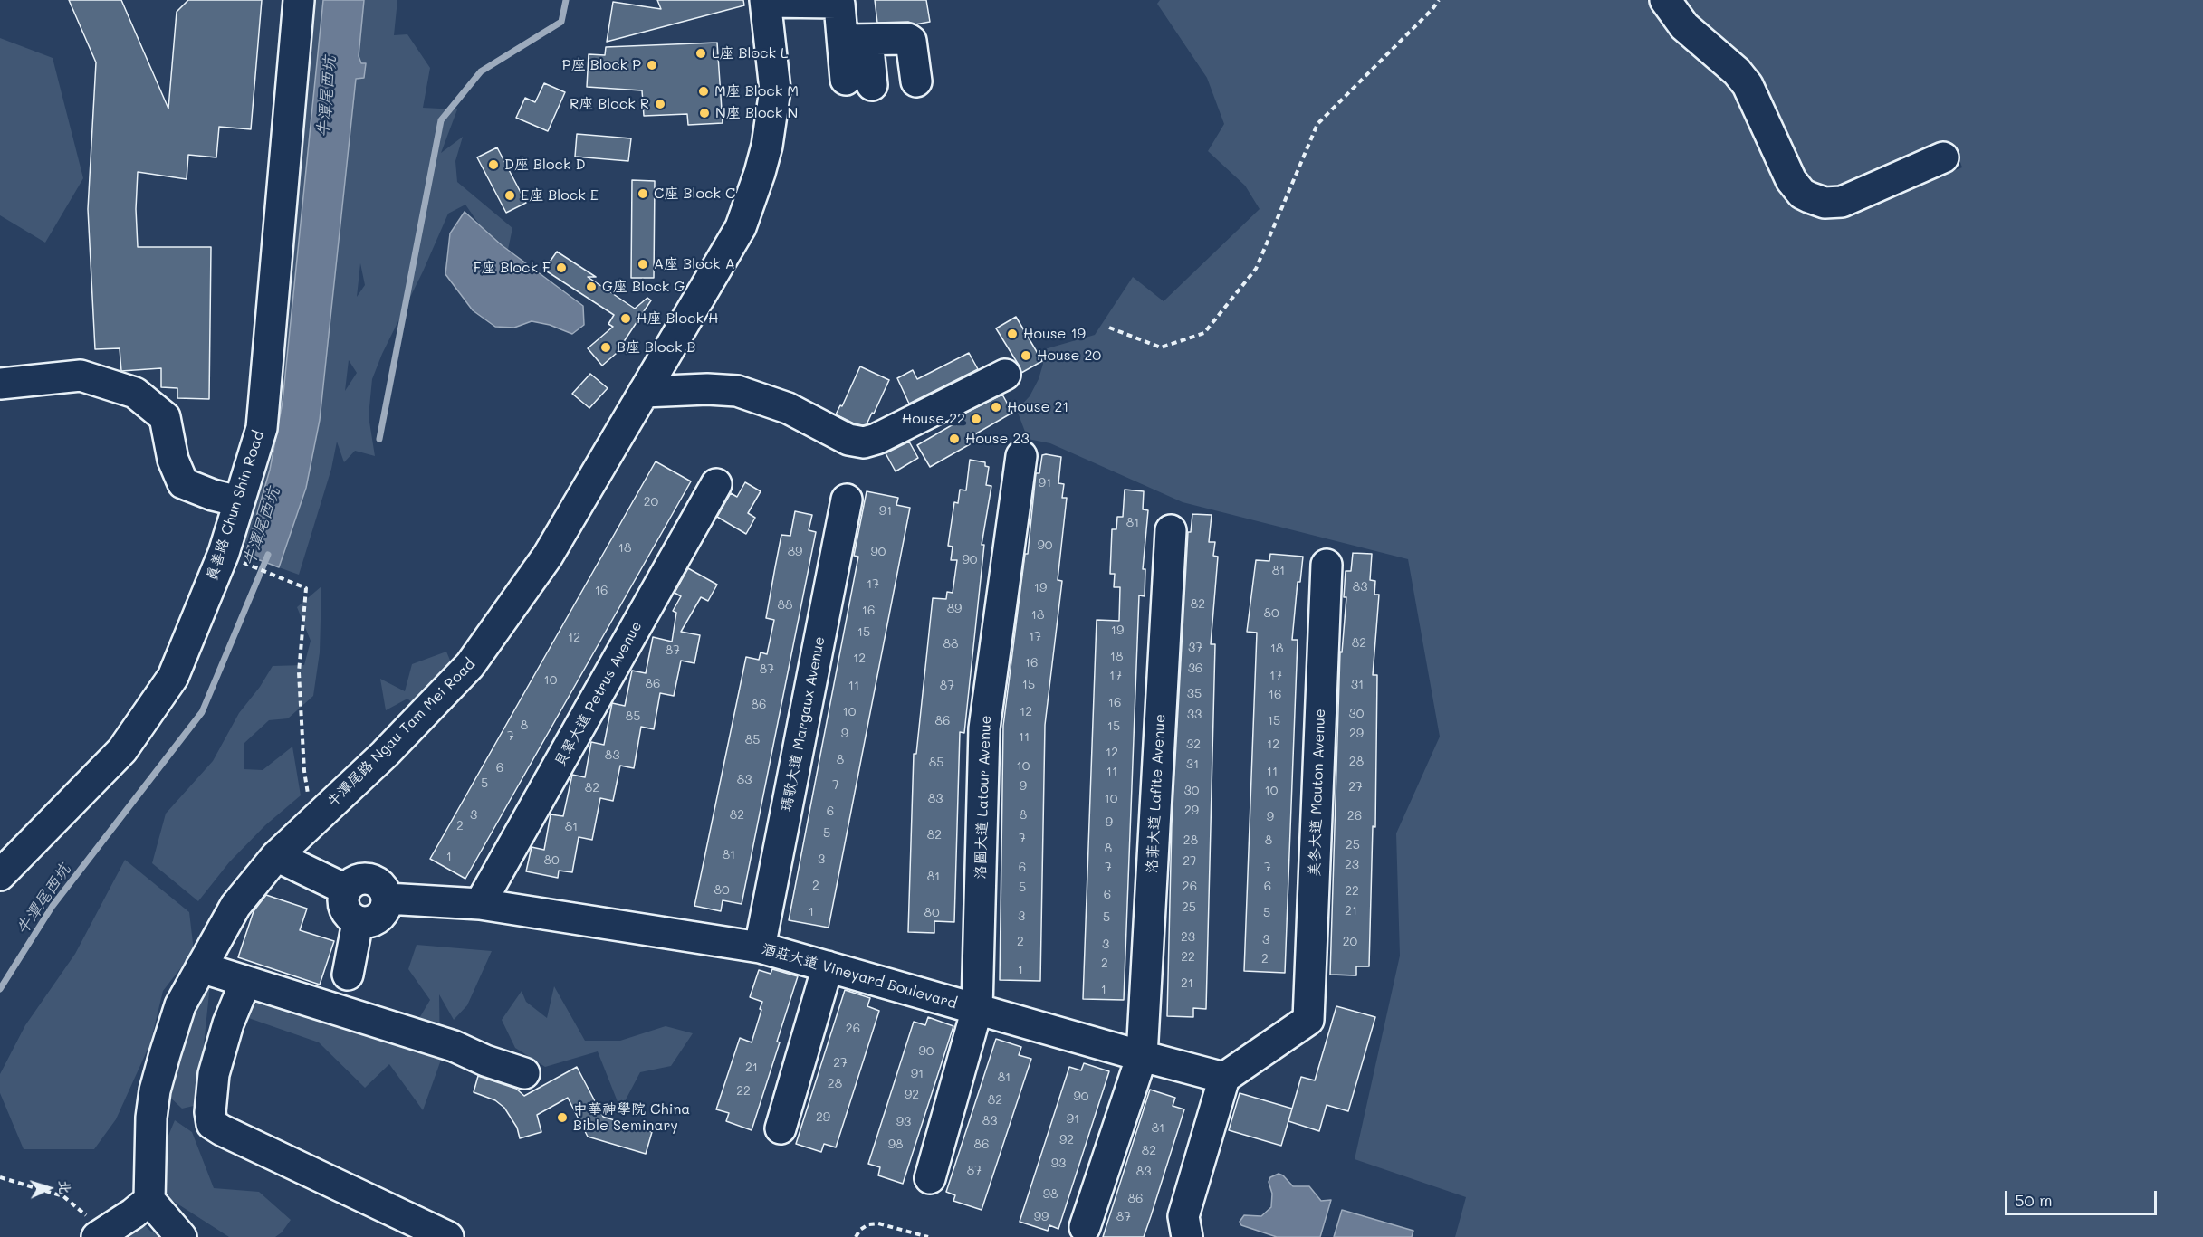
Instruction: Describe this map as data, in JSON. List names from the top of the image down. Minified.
{"streets":{"street":["真善路 Chun Shin Road","貝翠大道 Petrus Avenue","瑪歌大道 Margaux Avenue","牛潭尾路 Ngau Tam Mei Road","美冬大道 Mouton Avenue","洛菲大道 Lafite Avenue","洛圖大道 Latour Avenue","酒莊大道 Vineyard Boulevard"]},"crossings":[["貝翠大道 Petrus Avenue","酒莊大道 Vineyard Boulevard"],["瑪歌大道 Margaux Avenue","酒莊大道 Vineyard Boulevard"],["美冬大道 Mouton Avenue","酒莊大道 Vineyard Boulevard"],["洛菲大道 Lafite Avenue","酒莊大道 Vineyard Boulevard"],["洛圖大道 Latour Avenue","酒莊大道 Vineyard Boulevard"]],"water":["牛潭尾西坑"],"places":["L座 Block L","P座 Block P","M座 Block M","R座 Block R","N座 Block N","D座 Block D","C座 Block C","E座 Block E","A座 Block A","F座 Block F","G座 Block G","H座 Block H","House 19","B座 Block B","House 20","House 21","House 22","House 23","中華神學院 China Bible Seminary"],"house_numbers":["91","20","91","81","90","18","89","90","90","81","17","83","19","16","82","88","89","16","80","18","19","15","17","12","82","88","37","18","87","18","12","16","36","87","17","17","10","86","15","31","11","87","35","16","16","86","10","12","30","33","85","86","15","8","15","9","29","7","11","85","32","12","12","83","8","28","85","31","10","6","11","11","83","5","7","9","27","82","30","10","83","10","29","6","3","82","8","26","9","9","2","81","5","82","7","28","8","25","8","81","1","3","80","27","23","6","7","7","81","2","26","6","5","80","22","6","25","21","1","80","5","3","5","23","3","2","20","3","22","2","2","1","21","1","26","90","27","21","91","81","28","22","92","90","82","29","91","83","93","81","92","98","86","82","93","87","83","98","86","99","87"],"scale_bar":"50 m","north":"right"}
